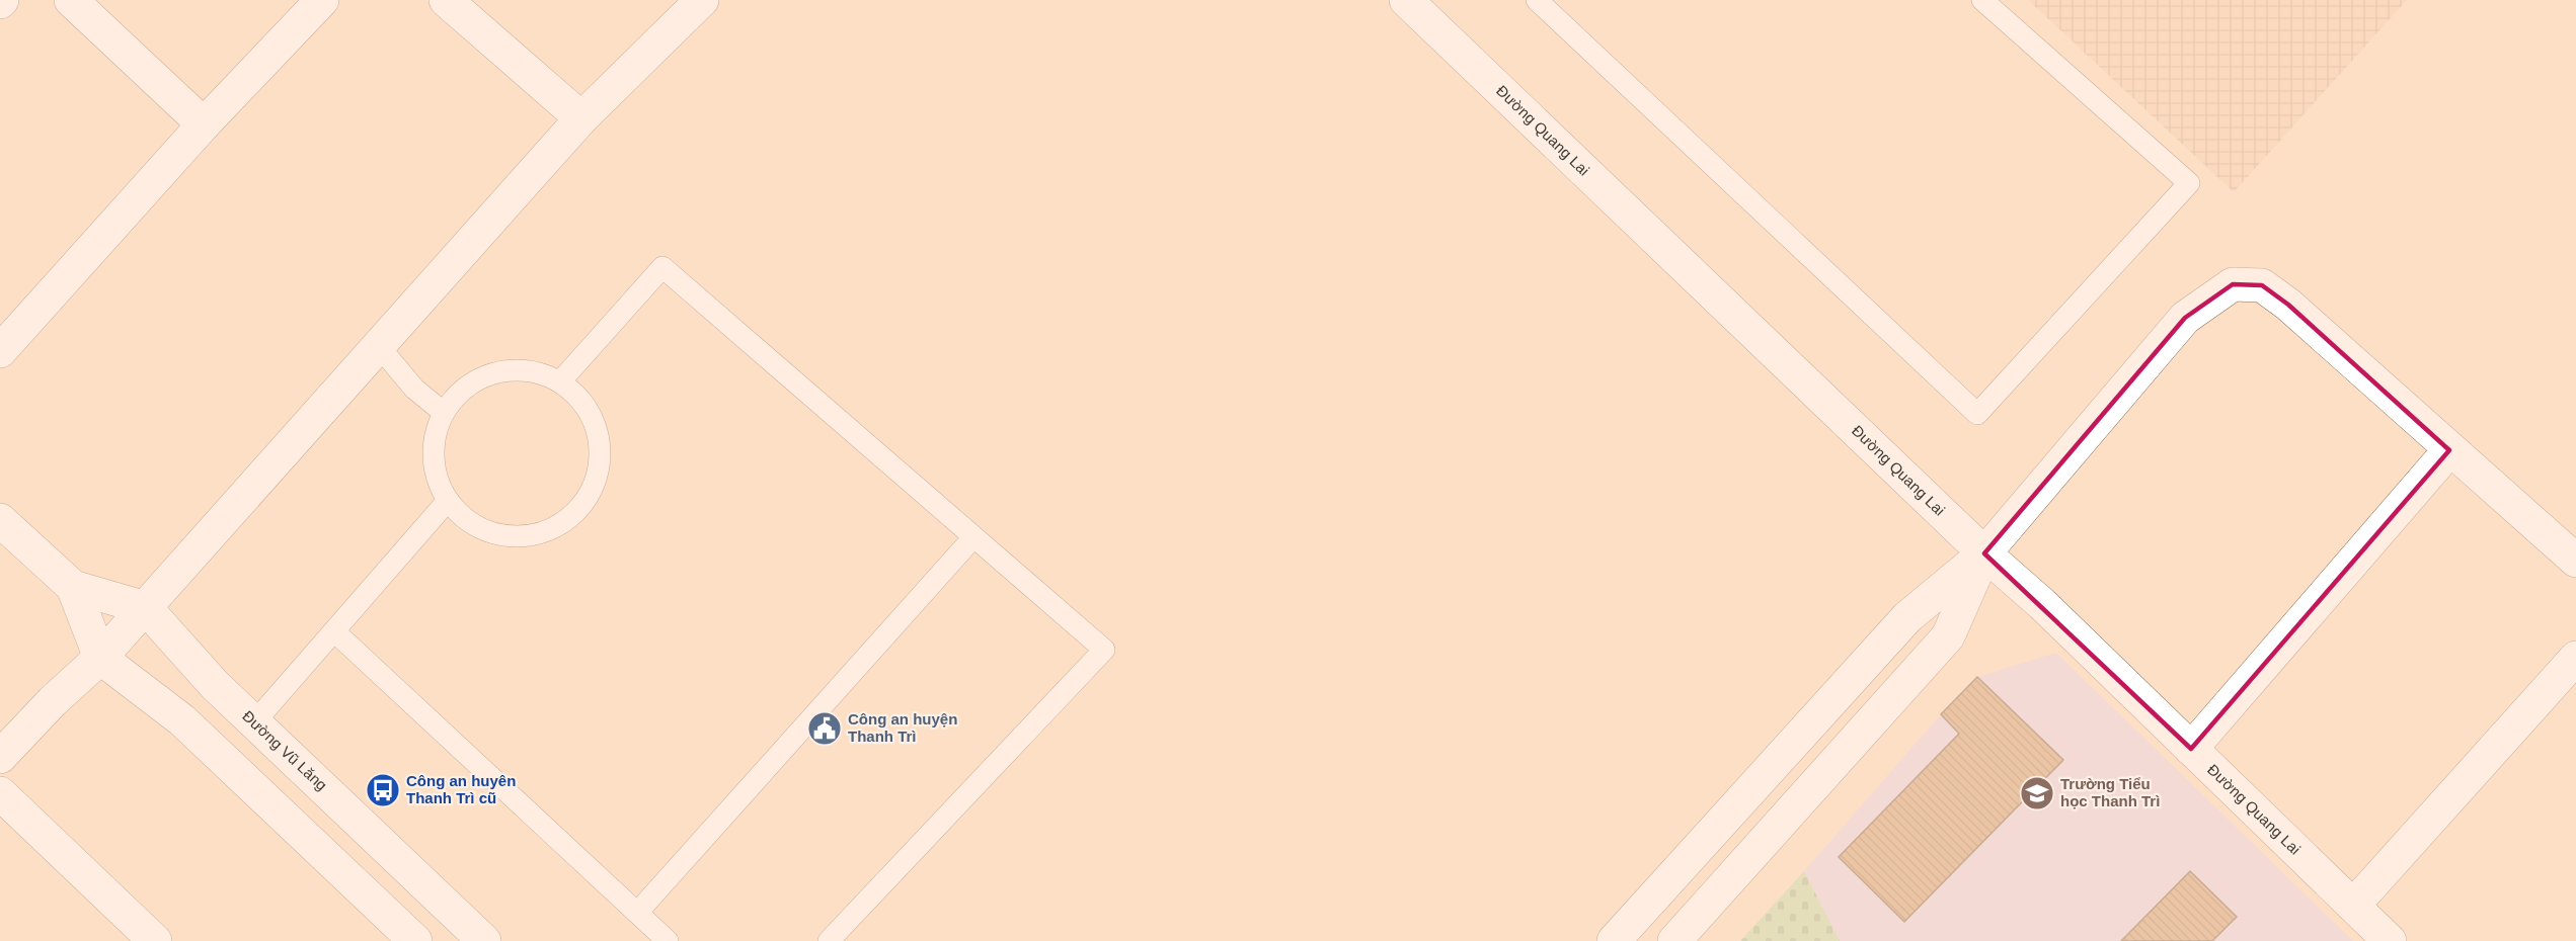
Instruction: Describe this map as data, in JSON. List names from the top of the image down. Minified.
{"streets":{"street":["Đường Quang Lai","Đường Vũ Lăng"]},"places":{"public building":["Công an huyện Thanh Trì"],"bus stop":["Công an huyên Thanh Trì cũ"],"school or university":["Trường Tiểu học Thanh Trì"]}}
